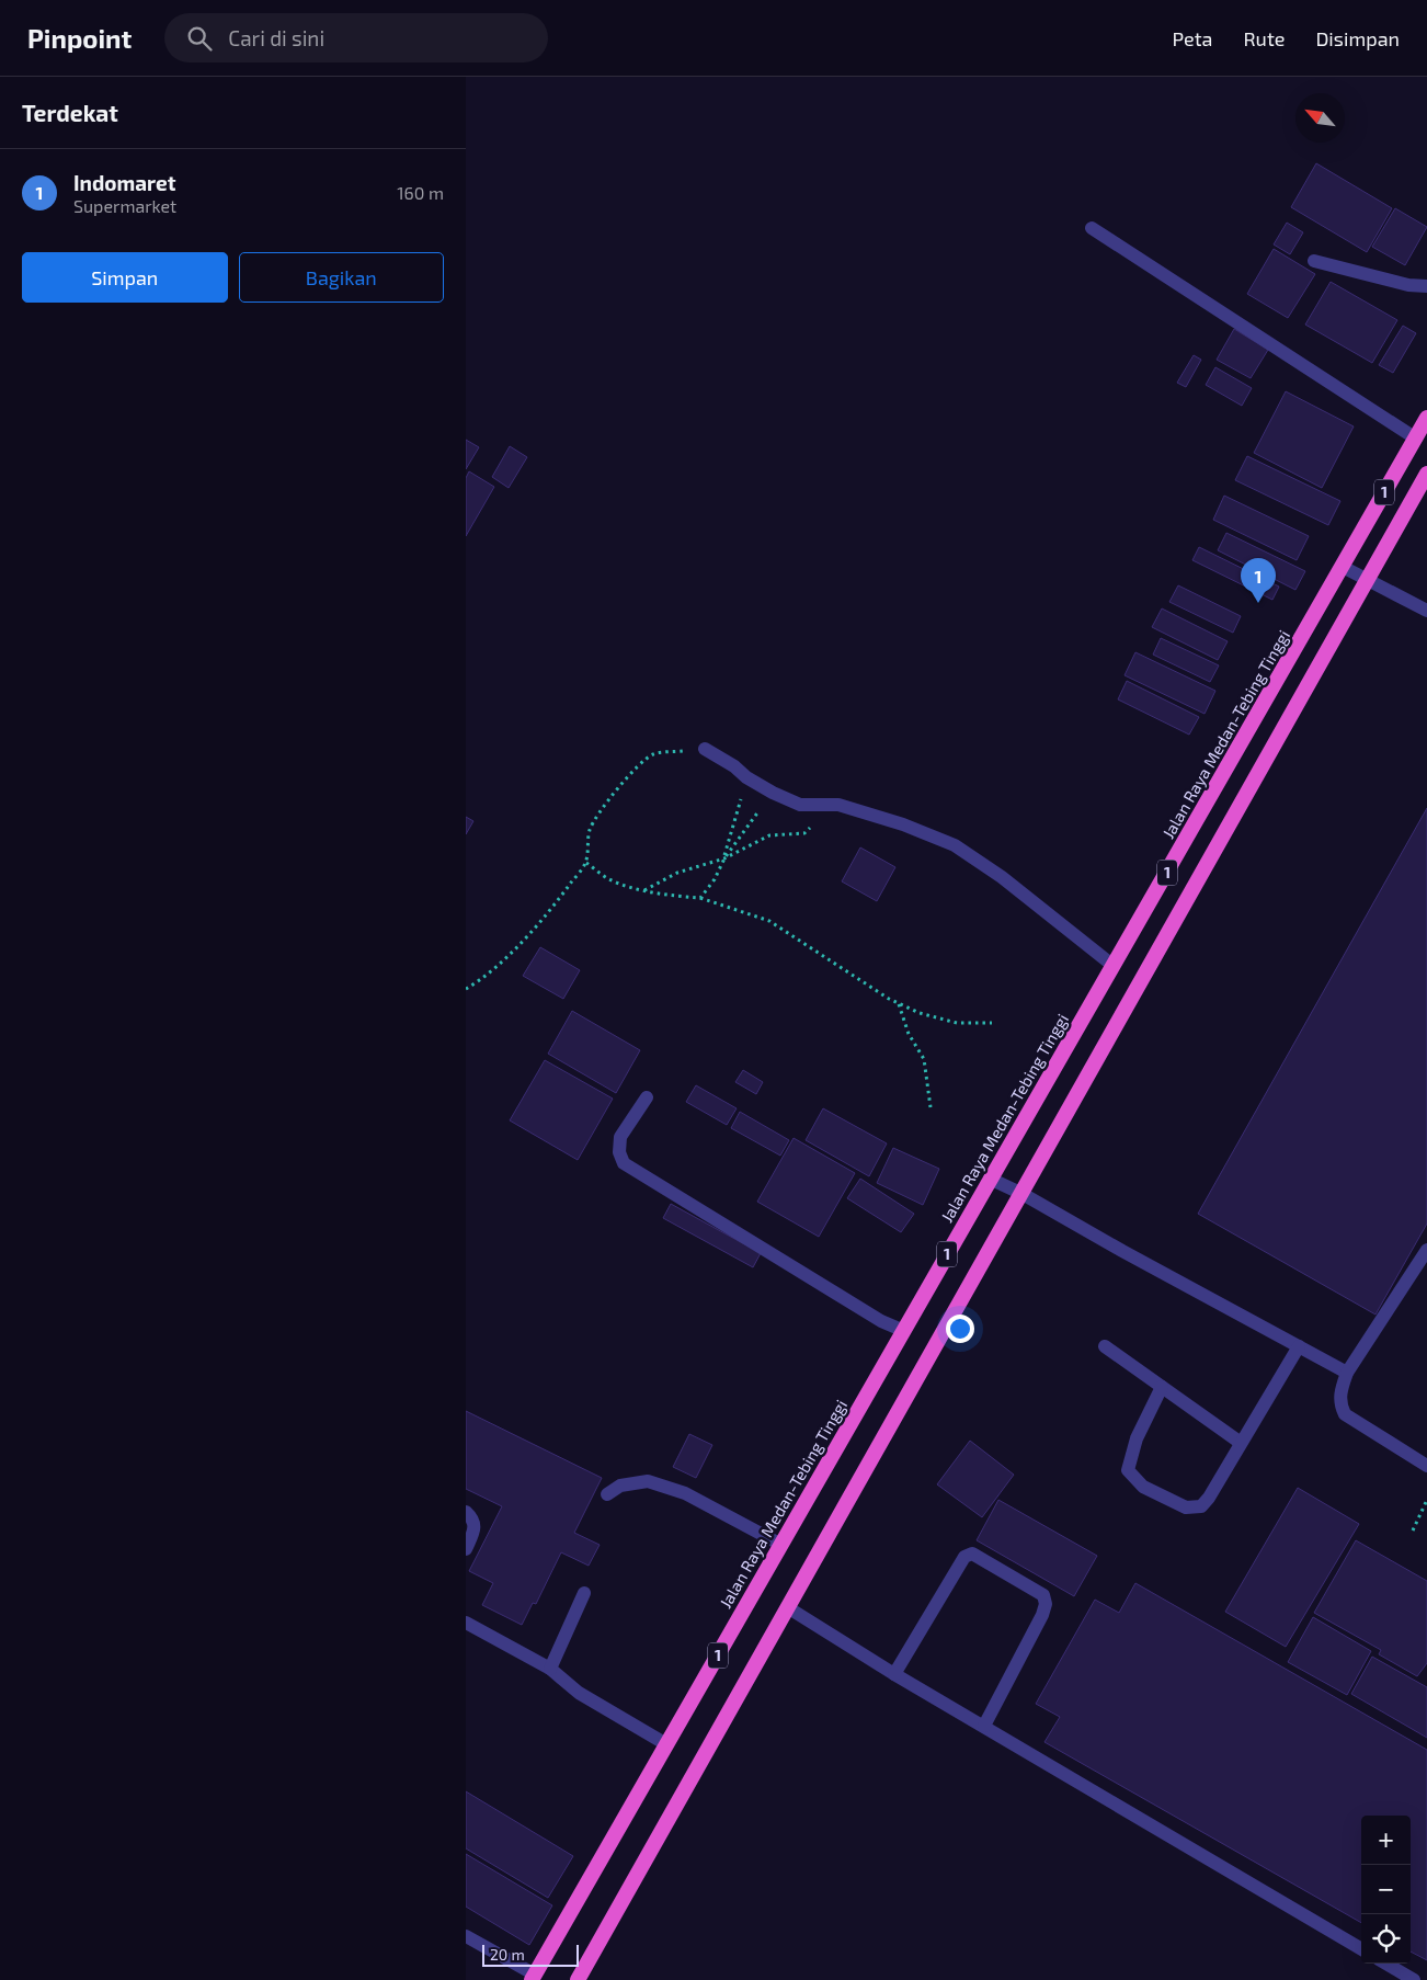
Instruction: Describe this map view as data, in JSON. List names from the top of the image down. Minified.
{"streets":{"highway":["1","Jalan Raya Medan-Tebing Tinggi"]},"scale_bar":"20 m","north":"top left","page":{"header":"Pinpoint","search":"Cari di sini","nav":["Peta","Rute","Disimpan"],"heading":"Terdekat","list":[{"mark":"1","name":"Indomaret","note":"Supermarket","value":"160 m"}],"buttons":["Simpan","Bagikan"],"pins":"1","map_buttons":["+","−"],"scale":"20 m"}}
